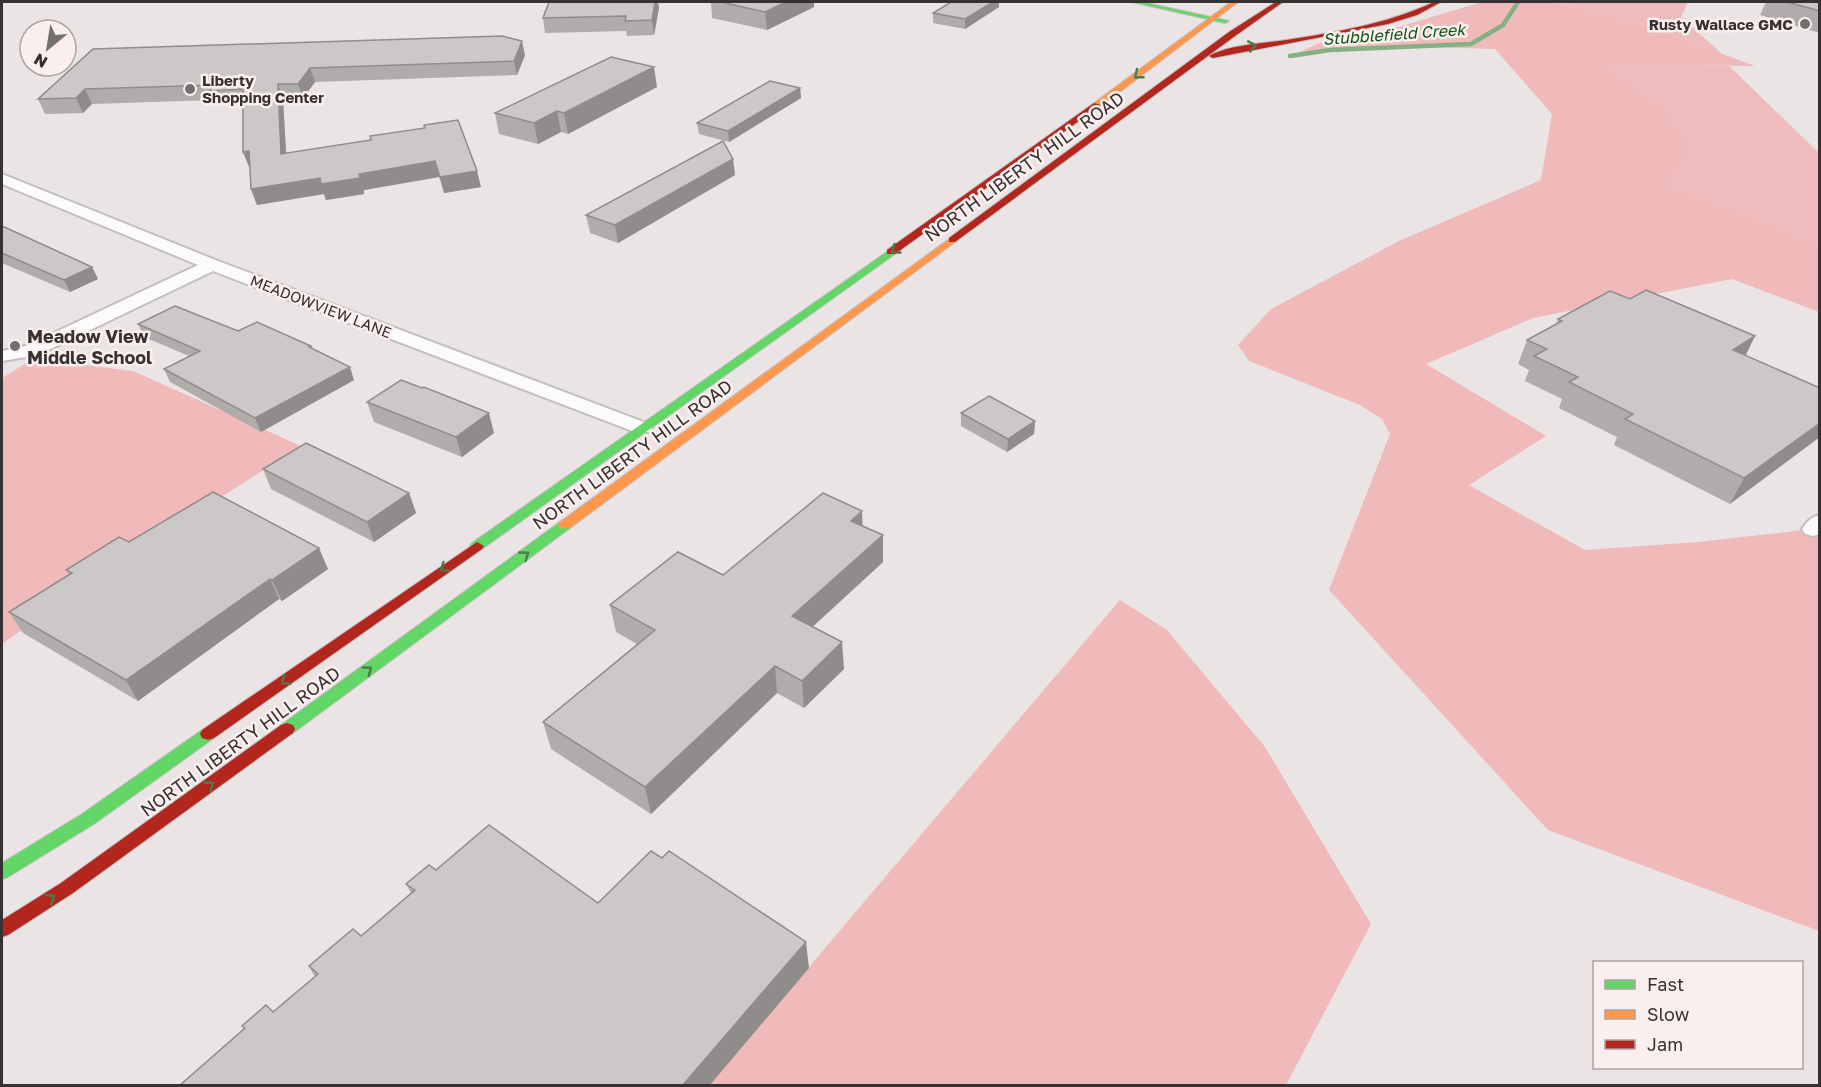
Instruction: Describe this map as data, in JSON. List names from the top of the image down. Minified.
{"streets":{"main road":["NORTH LIBERTY HILL ROAD"],"street":["MEADOWVIEW LANE"]},"crossings":[["NORTH LIBERTY HILL ROAD","MEADOWVIEW LANE"]],"water":["Stubblefield Creek"],"places":["Rusty Wallace GMC","Liberty Shopping Center","Meadow View Middle School"],"legend":["Fast","Slow","Jam"],"north":"bottom left"}
